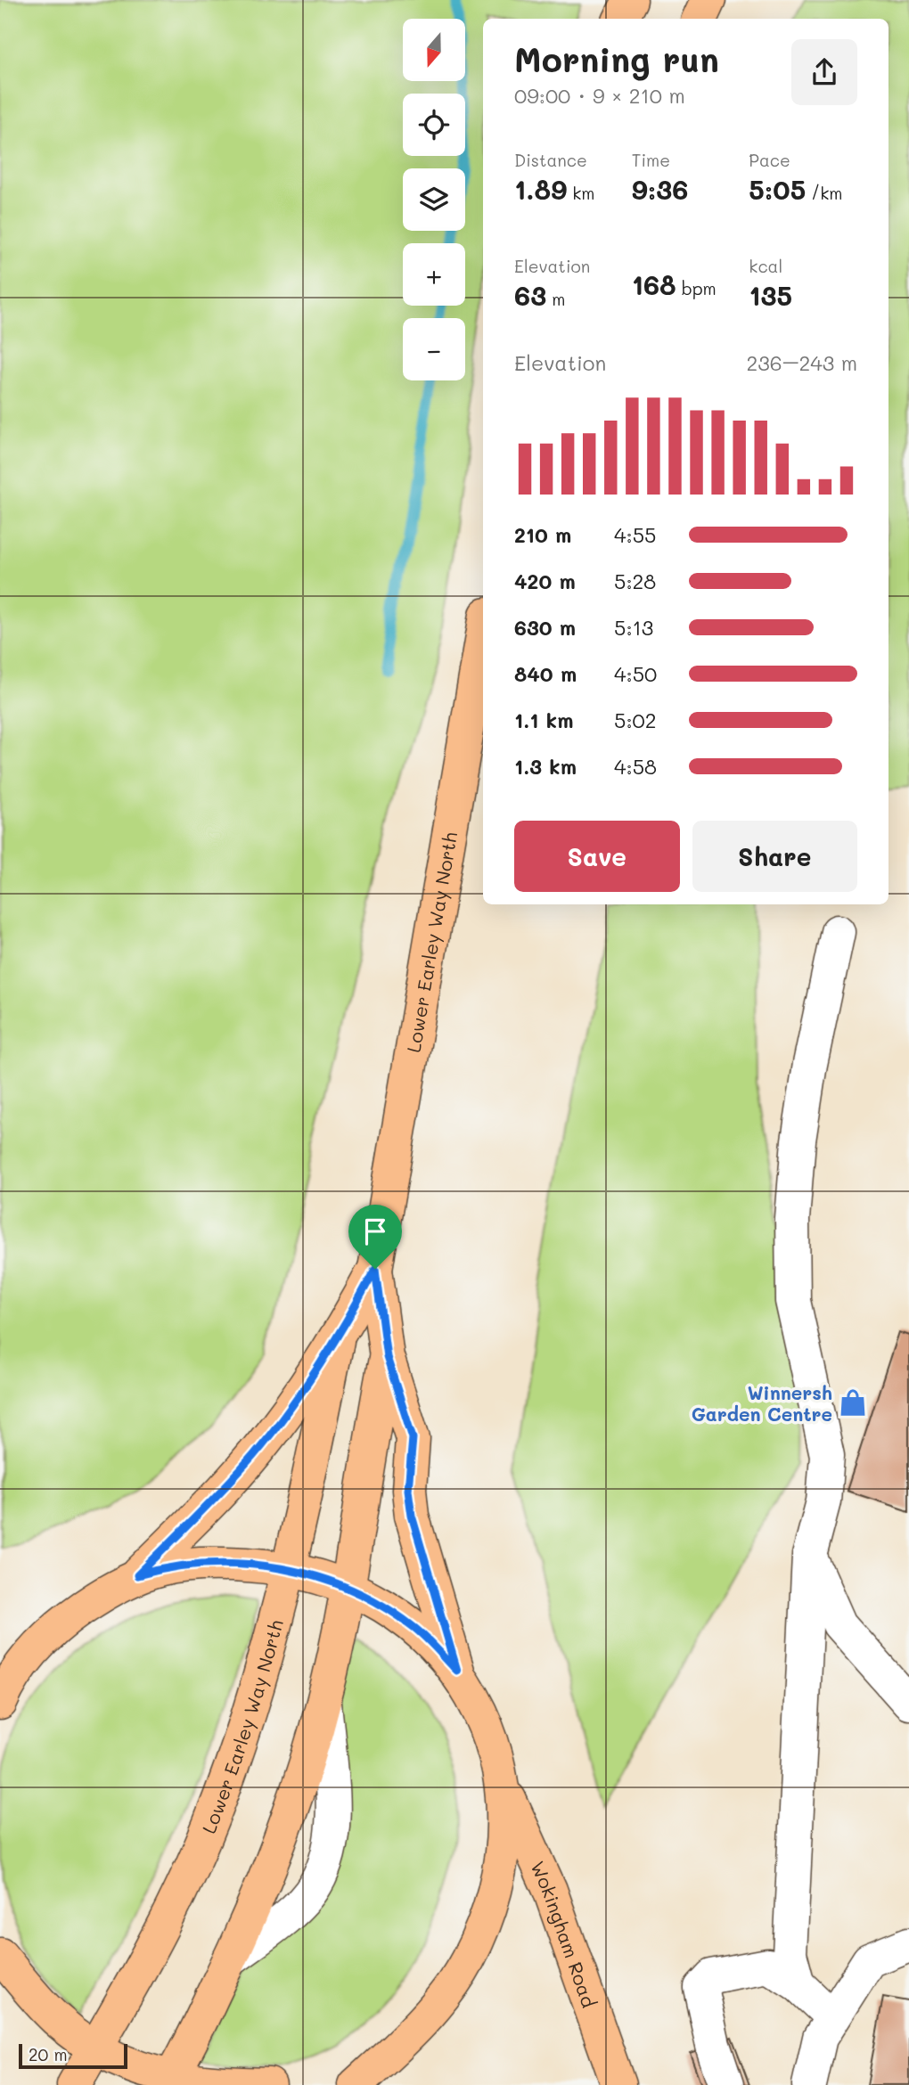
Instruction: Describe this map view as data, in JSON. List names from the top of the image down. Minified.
{"streets":{"main road":["Lower Earley Way North","Wokingham Road"]},"places":{"shop":["Winnersh Garden Centre"]},"scale_bar":"20 m","north":"bottom","page":{"map_buttons":["+","−"],"heading":["Morning run","09:00 · 9 × 210 m"],"stats":[["Distance","1.89 km"],["Time","9:36"],["Pace","5:05 /km"],["Elevation","63 m"],["168 bpm"],["kcal","135"]],"chart":["Elevation","236–243 m"],"list":[{"name":"210 m","note":"4:55"},{"name":"420 m","note":"5:28"},{"name":"630 m","note":"5:13"},{"name":"840 m","note":"4:50"},{"name":"1.1 km","note":"5:02"},{"name":"1.3 km","note":"4:58"}],"buttons":["Save","Share"],"scale":"20 m"}}
